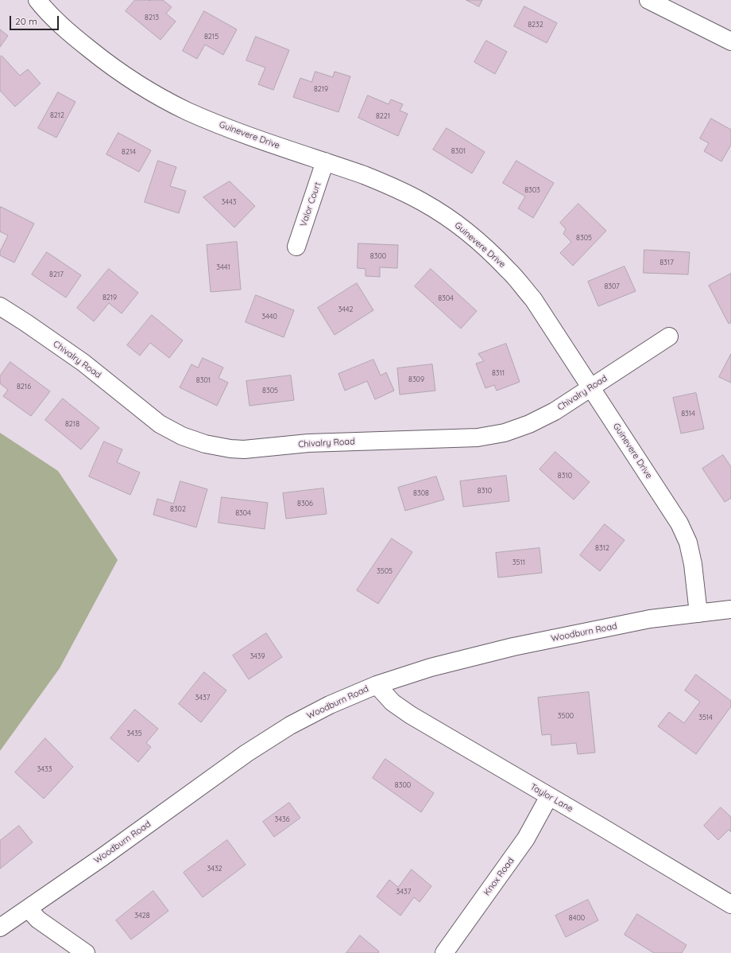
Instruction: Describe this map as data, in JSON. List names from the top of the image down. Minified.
{"streets":{"street":["Guinevere Drive","Valor Court","Chivalry Road","Woodburn Road","Taylor Lane","Knox Road"]},"crossings":[["Guinevere Drive","Valor Court"],["Guinevere Drive","Chivalry Road"],["Guinevere Drive","Woodburn Road"],["Woodburn Road","Taylor Lane"],["Taylor Lane","Knox Road"]],"house_numbers":["8213","8232","8215","8219","8212","8221","8301","8214","8303","3443","8305","8300","8317","3441","8217","8307","8219","8304","3442","3440","8311","8309","8301","8216","8305","8314","8218","8310","8310","8308","8306","8302","8304","8312","3511","3505","3439","3437","3500","3514","3435","3433","8300","3436","3432","3437","3428","8400"],"scale_bar":"20 m"}
